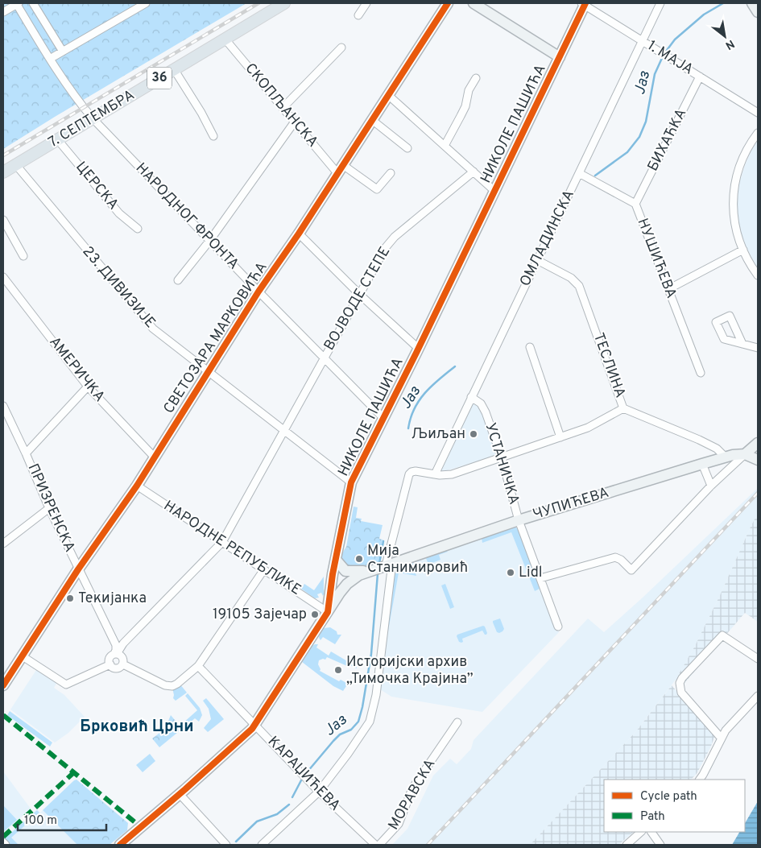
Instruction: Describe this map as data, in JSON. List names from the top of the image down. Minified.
{"streets":{"main road":["36","7. СЕПТЕМБРА"],"street":["1. МАЈА","СКОПЉАНСКА","НИКОЛЕ ПАШИЋА","БИХАЋКА","ЦЕРСКА","НАРОДНОГ ФРОНТА","ОМЛАДИНСКА","НУШИЋЕВА","23. ДИВИЗИЈЕ","ВОЈВОДЕ СТЕПЕ","СВЕТОЗАРА МАРКОВИЋА","ТЕСЛИНА","АМЕРИЧКА","УСТАНИЧКА","ЧУПИЋЕВА","ПРИЗРЕНСКА","НАРОДНЕ РЕПУБЛИКЕ","КАРАЏИЋЕВА","МОРАВСКА"]},"crossings":[["1. МАЈА","НИКОЛЕ ПАШИЋА"],["1. МАЈА","БИХАЋКА"],["1. МАЈА","ОМЛАДИНСКА"],["СКОПЉАНСКА","7. СЕПТЕМБРА"],["СКОПЉАНСКА","СВЕТОЗАРА МАРКОВИЋА"],["7. СЕПТЕМБРА","ЦЕРСКА"],["7. СЕПТЕМБРА","НАРОДНОГ ФРОНТА"],["7. СЕПТЕМБРА","23. ДИВИЗИЈЕ"],["НИКОЛЕ ПАШИЋА","НАРОДНОГ ФРОНТА"],["НИКОЛЕ ПАШИЋА","23. ДИВИЗИЈЕ"],["НИКОЛЕ ПАШИЋА","НАРОДНЕ РЕПУБЛИКЕ"],["НИКОЛЕ ПАШИЋА","КАРАЏИЋЕВА"],["БИХАЋКА","НУШИЋЕВА"],["НАРОДНОГ ФРОНТА","ВОЈВОДЕ СТЕПЕ"],["НАРОДНОГ ФРОНТА","СВЕТОЗАРА МАРКОВИЋА"],["ОМЛАДИНСКА","НУШИЋЕВА"],["ОМЛАДИНСКА","ТЕСЛИНА"],["ОМЛАДИНСКА","УСТАНИЧКА"],["23. ДИВИЗИЈЕ","ВОЈВОДЕ СТЕПЕ"],["23. ДИВИЗИЈЕ","СВЕТОЗАРА МАРКОВИЋА"],["ВОЈВОДЕ СТЕПЕ","ПРИЗРЕНСКА"],["ВОЈВОДЕ СТЕПЕ","НАРОДНЕ РЕПУБЛИКЕ"],["СВЕТОЗАРА МАРКОВИЋА","АМЕРИЧКА"],["СВЕТОЗАРА МАРКОВИЋА","ПРИЗРЕНСКА"],["СВЕТОЗАРА МАРКОВИЋА","НАРОДНЕ РЕПУБЛИКЕ"],["ТЕСЛИНА","ЧУПИЋЕВА"],["УСТАНИЧКА","ЧУПИЋЕВА"]],"districts":["Брковић Црни"],"water":["Јаз"],"places":["Љиљан","Мија Станимировић","Lidl","Текијанка","19105 Зајечар","Историјски архив „Тимочка Крајина”"],"legend":["Cycle path","Path"],"scale_bar":"100 m","north":"bottom right"}
